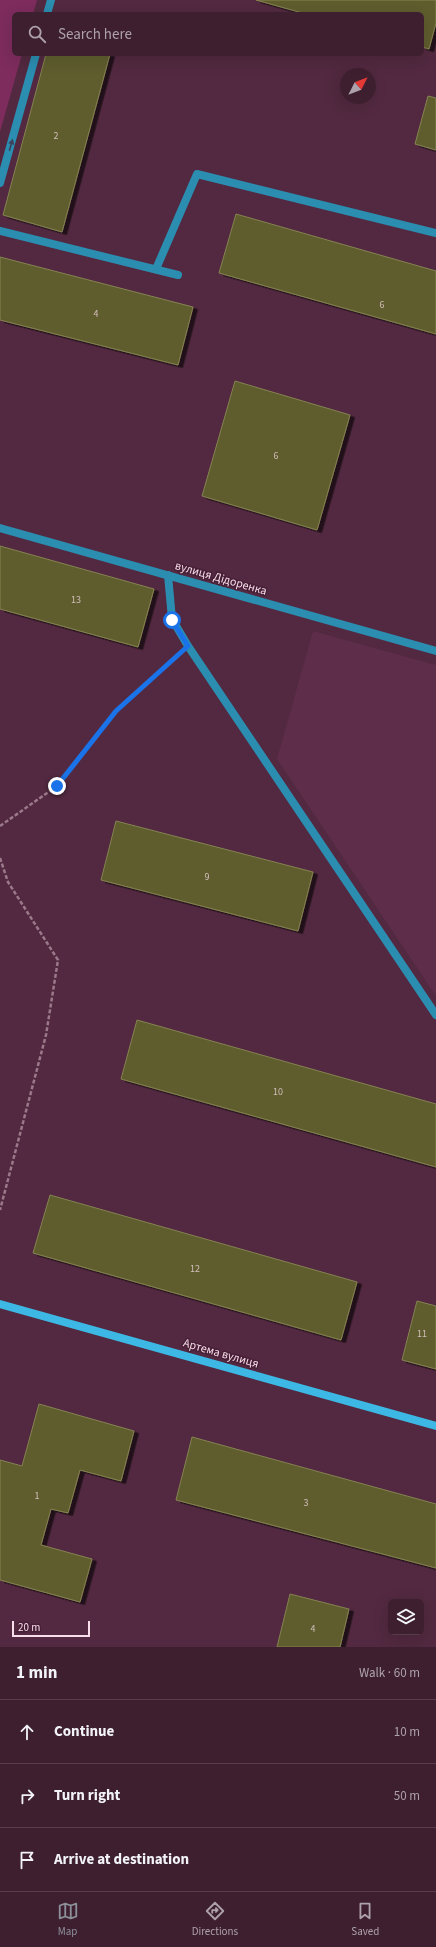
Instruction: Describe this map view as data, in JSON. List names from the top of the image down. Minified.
{"streets":{"street":["вулиця Дідоренка","Артема вулиця"]},"house_numbers":["2","6","4","6","13","9","10","12","11","1","3","4"],"scale_bar":"20 m","north":"top right","page":{"search":"Search here","scale":"20 m","heading":["1 min","Walk · 60 m"],"list":[["Continue","10 m"],["Turn right","50 m"],"Arrive at destination"],"nav":["Map","Directions","Saved"]}}
